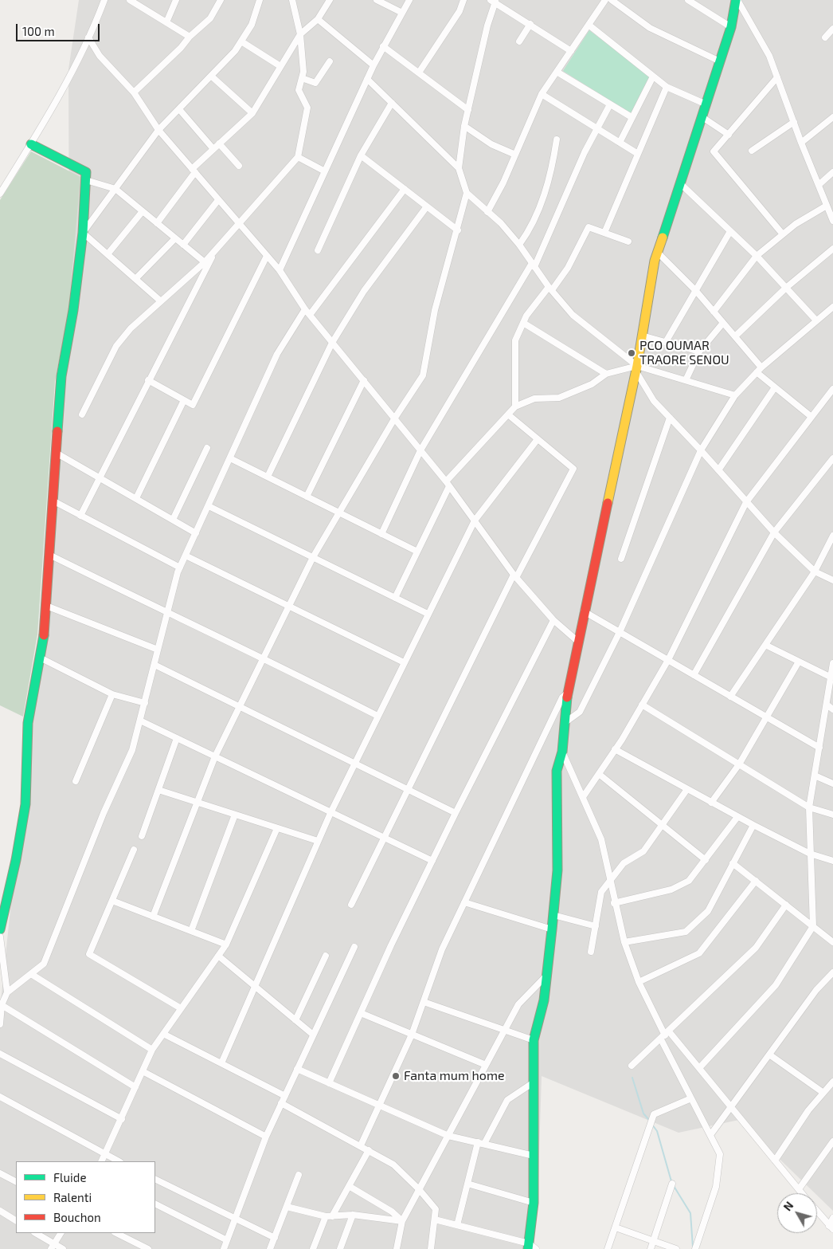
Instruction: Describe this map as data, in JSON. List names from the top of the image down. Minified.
{"places":["PCO OUMAR TRAORE SENOU","Fanta mum home"],"legend":["Fluide","Ralenti","Bouchon"],"scale_bar":"100 m","north":"top left"}
